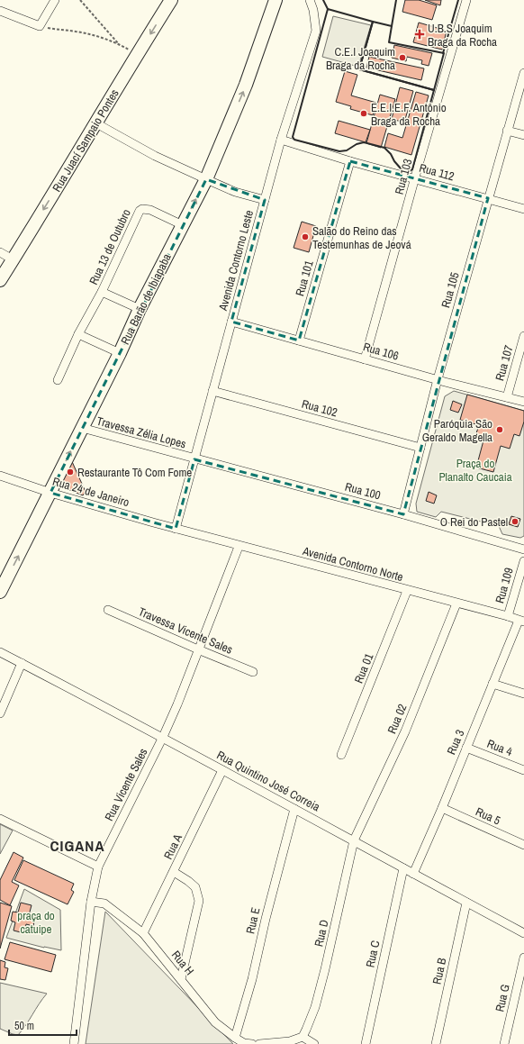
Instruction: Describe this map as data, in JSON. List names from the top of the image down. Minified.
{"streets":{"main road":["Rua Juací Sampaio Pontes","Rua Barão de Ibiapaba"],"street":["Rua 112","Rua 103","Rua 13 de Outubro","Avenida Contorno Leste","Rua 101","Rua 105","Rua 106","Rua 107","Rua 102","Travessa Zélia Lopes","Rua 100","Rua 24 de Janeiro","Avenida Contorno Norte","Rua 109","Travessa Vicente Sales","Rua 01","Rua 02","Rua 3","Rua 4","Rua Quintino José Correia","Rua Vicente Sales","Rua 5","Rua A","Rua E","Rua D","Rua C","Rua H","Rua B","Rua G"]},"crossings":[["Rua 112","Rua 103"],["Rua 112","Avenida Contorno Leste"],["Rua 112","Rua 101"],["Rua 112","Rua 105"],["Rua 103","Rua 106"],["Rua 13 de Outubro","Rua Barão de Ibiapaba"],["Avenida Contorno Leste","Rua 106"],["Avenida Contorno Leste","Rua 102"],["Avenida Contorno Leste","Travessa Zélia Lopes"],["Avenida Contorno Leste","Rua 100"],["Avenida Contorno Leste","Rua 24 de Janeiro"],["Avenida Contorno Leste","Avenida Contorno Norte"],["Rua 101","Rua 106"],["Rua 105","Rua 106"],["Rua 105","Rua 102"],["Rua 105","Rua 100"],["Rua Barão de Ibiapaba","Travessa Zélia Lopes"],["Rua Barão de Ibiapaba","Rua 24 de Janeiro"],["Rua 106","Rua 107"],["Travessa Zélia Lopes","Rua 100"],["Rua 24 de Janeiro","Avenida Contorno Norte"],["Avenida Contorno Norte","Rua 109"],["Avenida Contorno Norte","Rua 01"],["Avenida Contorno Norte","Rua 02"],["Avenida Contorno Norte","Rua 3"],["Avenida Contorno Norte","Rua Vicente Sales"],["Travessa Vicente Sales","Rua Vicente Sales"],["Rua 02","Rua Quintino José Correia"],["Rua 02","Rua D"],["Rua 3","Rua 4"],["Rua 3","Rua Quintino José Correia"],["Rua 3","Rua 5"],["Rua Quintino José Correia","Rua Vicente Sales"],["Rua Quintino José Correia","Rua A"],["Rua Quintino José Correia","Rua E"],["Rua Quintino José Correia","Rua D"],["Rua Quintino José Correia","Rua C"],["Rua Quintino José Correia","Rua B"],["Rua Vicente Sales","Rua H"],["Rua A","Rua H"],["Rua E","Rua H"]],"one_way":["Rua Juací Sampaio Pontes","Rua Barão de Ibiapaba"],"districts":["CIGANA"],"parks":["Praça do Planalto Caucaia","praça do catuipe"],"places":{"health":["U.B.S Joaquim Braga da Rocha"],"other":["C.E.I Joaquim Braga da Rocha","E.E.I.E.F. Antônio Braga da Rocha","Salão do Reino das Testemunhas de Jeová","Paróquia São Geraldo Magella","Restaurante Tô Com Fome","O Rei do Pastel"]},"scale_bar":"50 m"}
